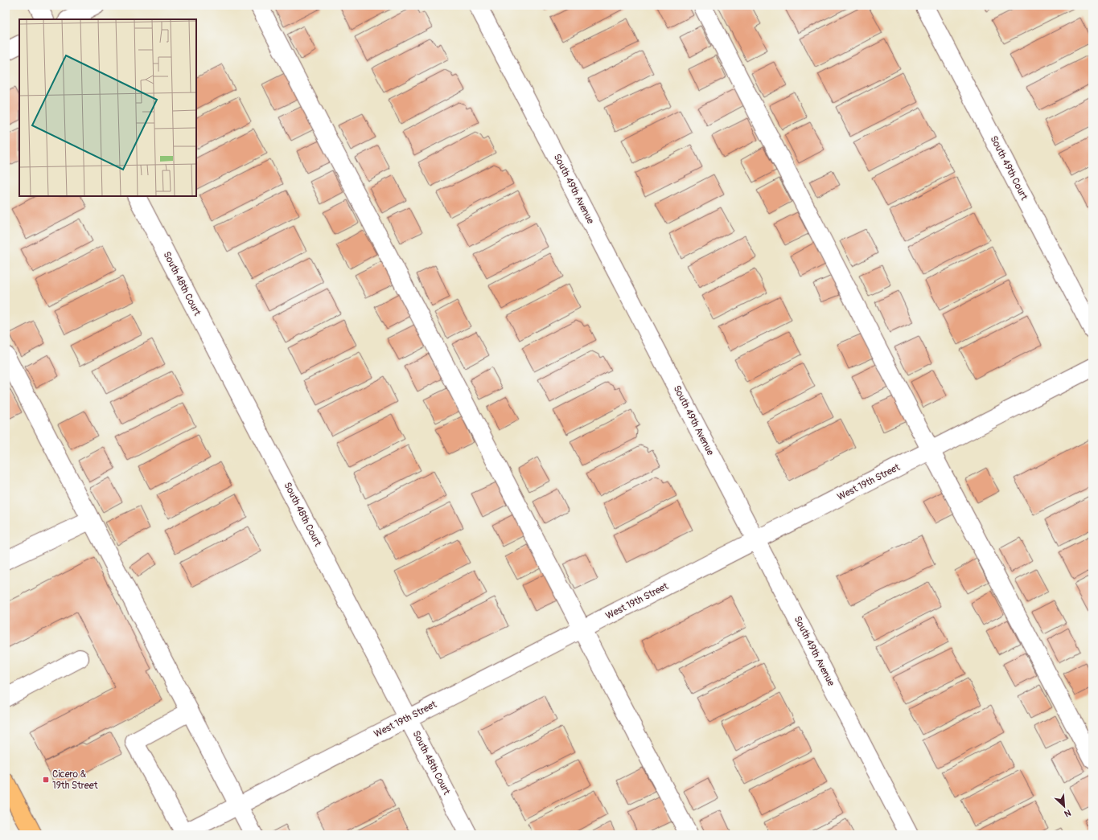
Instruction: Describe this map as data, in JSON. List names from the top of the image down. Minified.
{"streets":{"street":["South 49th Court","South 49th Avenue","South 48th Court","West 19th Street"]},"crossings":[["South 49th Avenue","West 19th Street"],["South 48th Court","West 19th Street"]],"places":{"transit":["Cicero & 19th Street"]},"north":"bottom right"}
